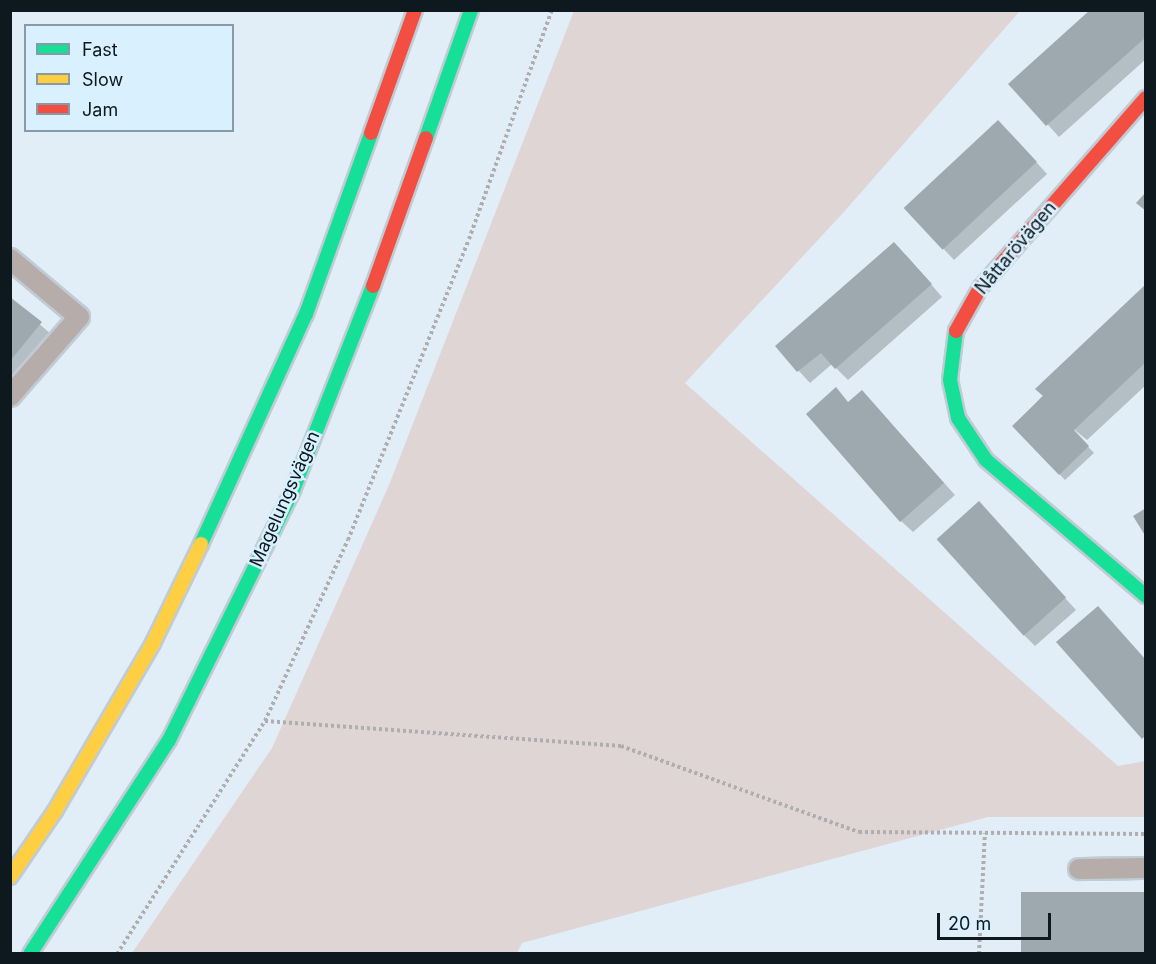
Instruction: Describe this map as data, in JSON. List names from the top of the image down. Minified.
{"streets":{"main road":["Nåttarövägen","Magelungsvägen"]},"legend":["Fast","Slow","Jam"],"scale_bar":"20 m"}
